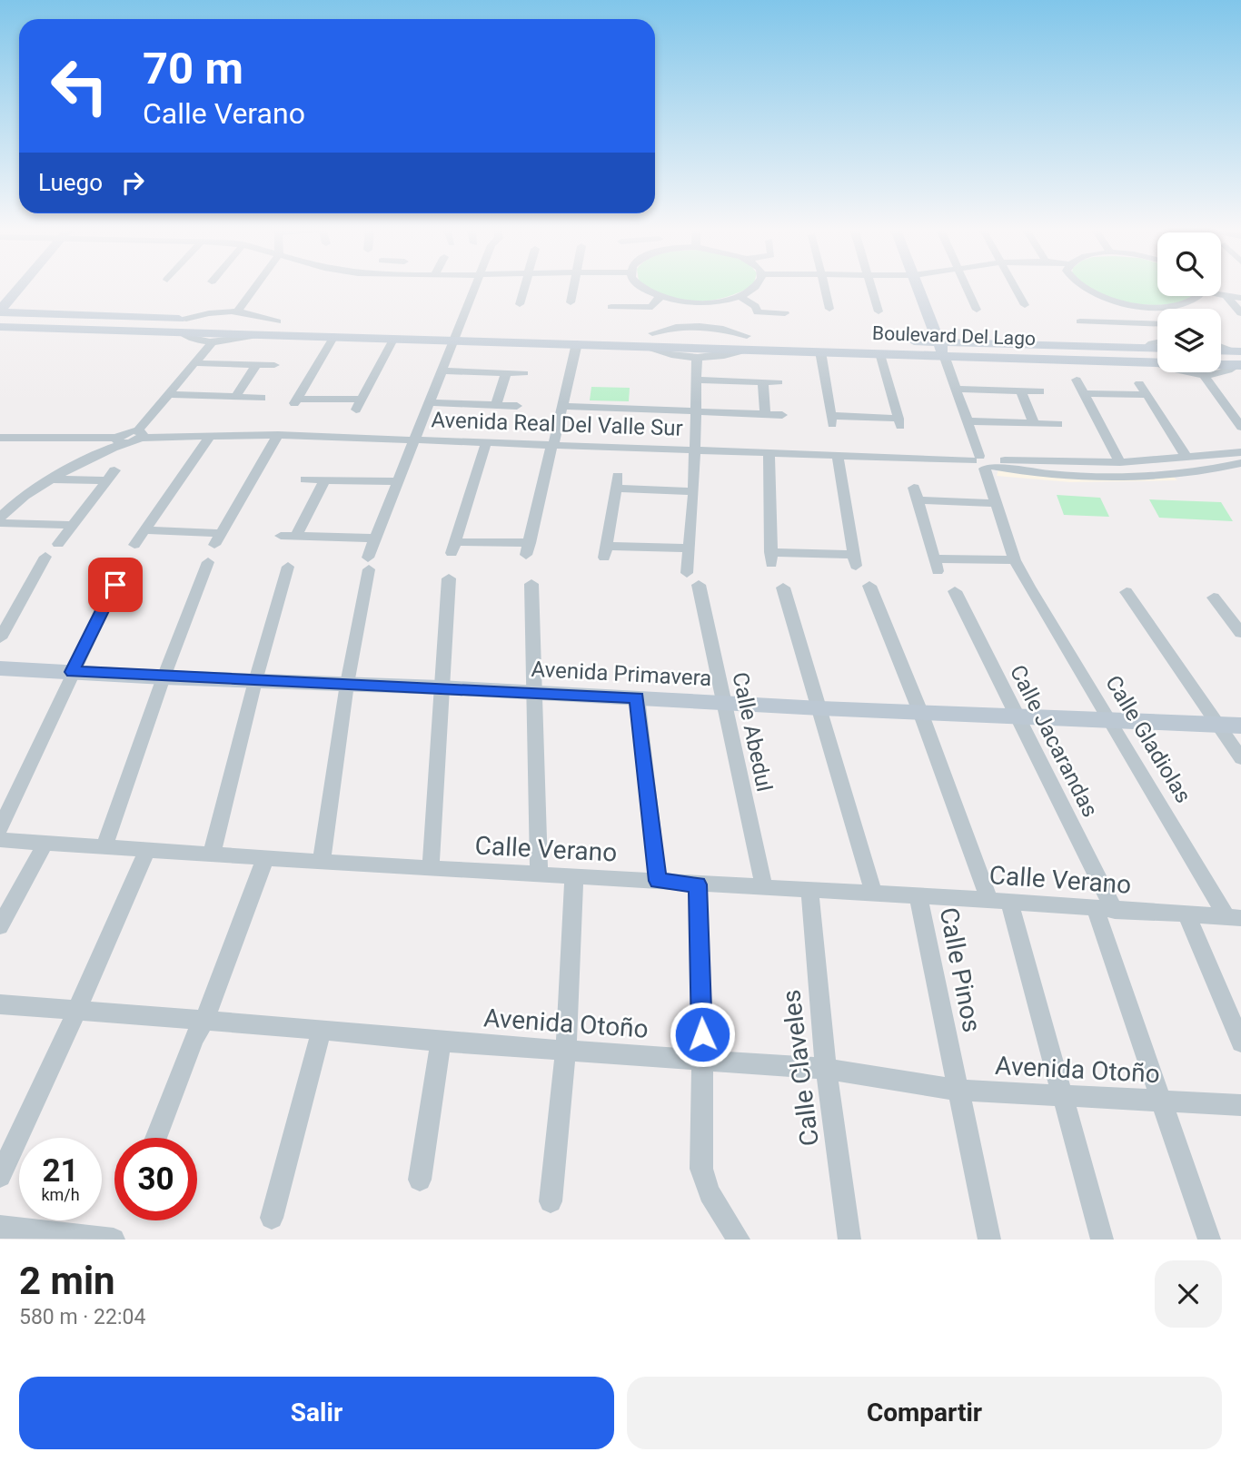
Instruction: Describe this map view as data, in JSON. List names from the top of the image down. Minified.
{"streets":{"street":["Boulevard Del Lago","Avenida Real Del Valle Sur","Avenida Primavera","Calle Abedul","Calle Gladiolas","Calle Jacarandas","Calle Verano","Calle Pinos","Avenida Otoño","Calle Claveles"]},"crossings":[["Boulevard Del Lago","Calle Abedul"],["Boulevard Del Lago","Calle Gladiolas"],["Avenida Real Del Valle Sur","Calle Abedul"],["Avenida Real Del Valle Sur","Calle Gladiolas"],["Avenida Primavera","Calle Abedul"],["Avenida Primavera","Calle Gladiolas"],["Avenida Primavera","Calle Jacarandas"],["Avenida Primavera","Calle Pinos"],["Calle Abedul","Calle Verano"],["Calle Gladiolas","Calle Verano"],["Calle Jacarandas","Calle Verano"],["Calle Jacarandas","Avenida Otoño"],["Calle Verano","Calle Pinos"],["Calle Verano","Calle Claveles"],["Calle Pinos","Avenida Otoño"],["Avenida Otoño","Calle Claveles"]],"page":{"turn":["70 m","Calle Verano"],"then":"Luego","speed":"21 km/h","limit":"30","heading":["2 min","580 m · 22:04"],"buttons":["Salir","Compartir"]}}
